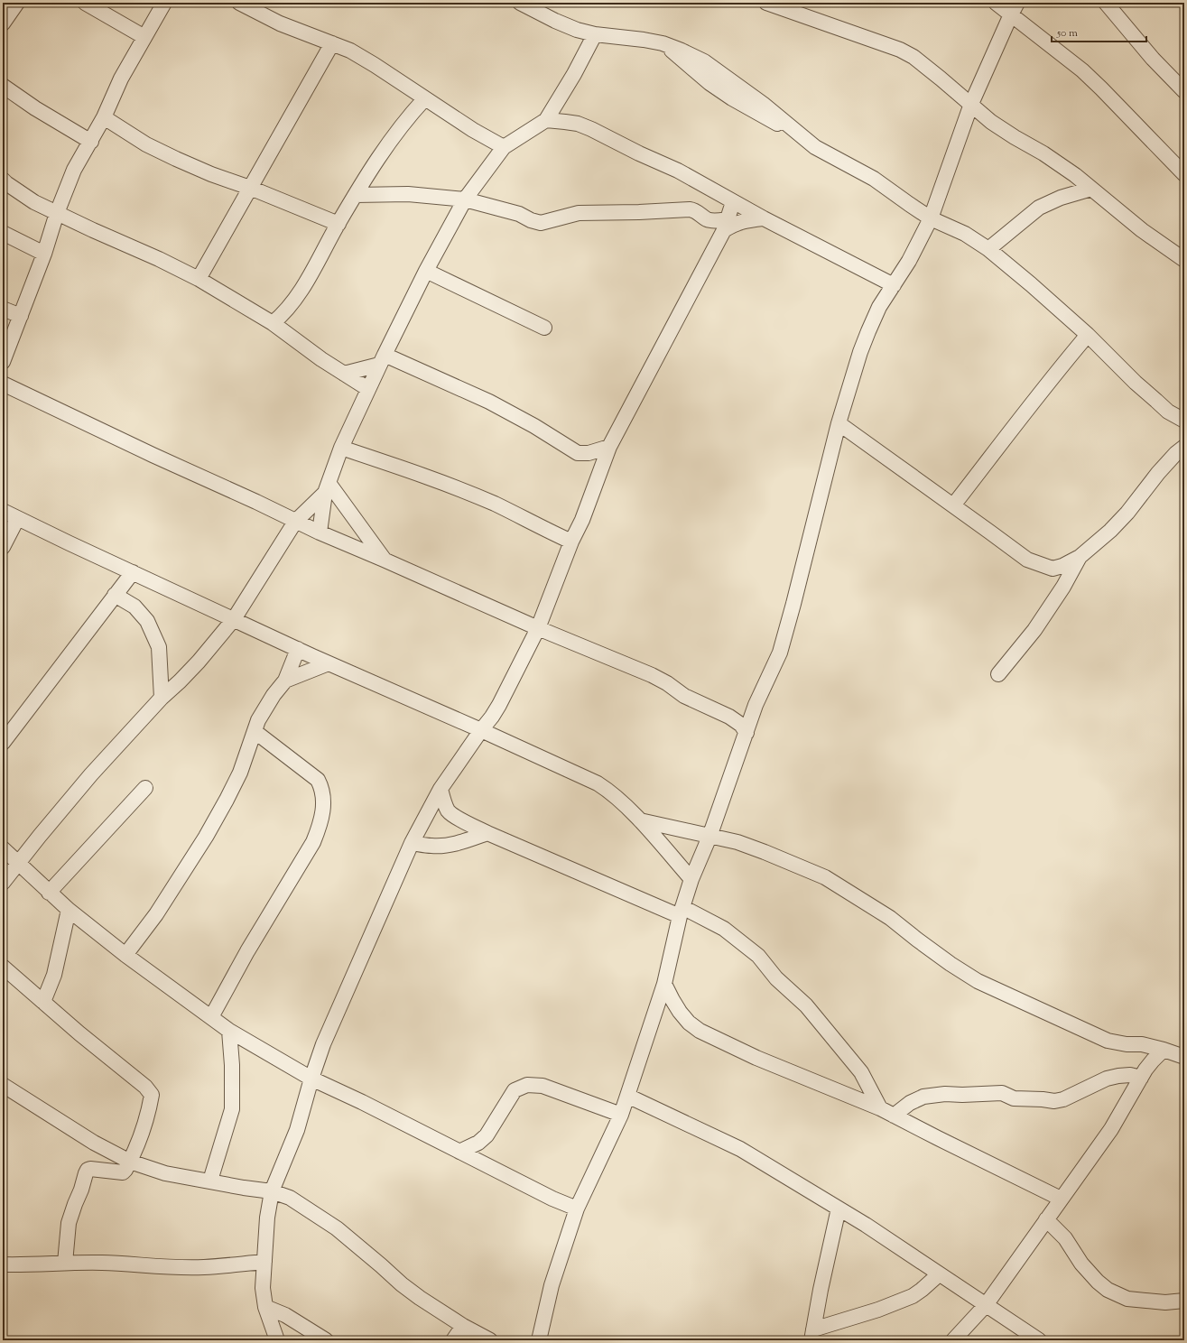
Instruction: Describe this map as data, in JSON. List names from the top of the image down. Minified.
{"scale_bar":"50 m"}
